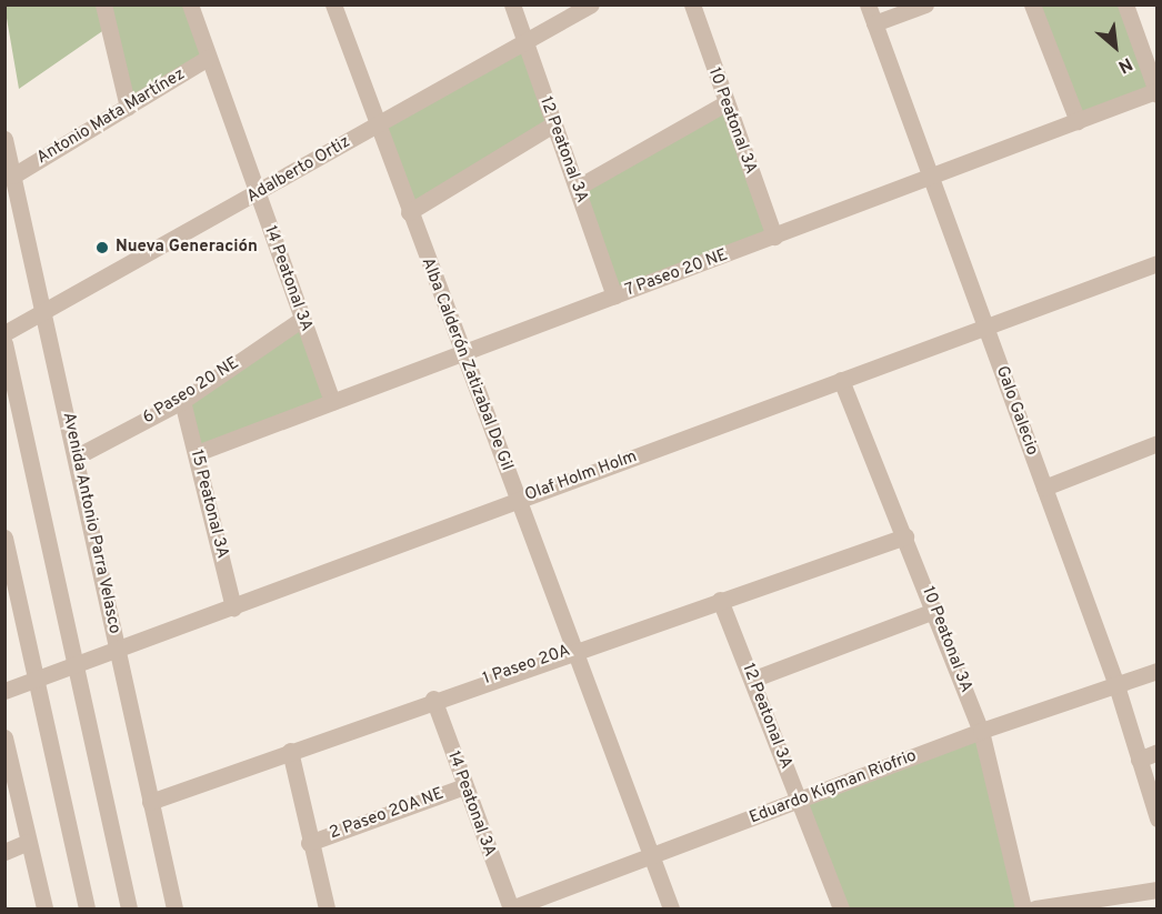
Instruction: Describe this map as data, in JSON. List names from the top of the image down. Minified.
{"streets":{"street":["Antonio Mata Martínez","10 Peatonal 3A","12 Peatonal 3A","Adalberto Ortiz","7 Paseo 20 NE","14 Peatonal 3A","Alba Calderón Zatizabal De Gil","6 Paseo 20 NE","Galo Galecio","Olaf Holm Holm","15 Peatonal 3A","Avenida Antonio Parra Velasco","1 Paseo 20A","Eduardo Kigman Riofrio","2 Paseo 20A NE"]},"crossings":[["Antonio Mata Martínez","14 Peatonal 3A"],["Antonio Mata Martínez","Avenida Antonio Parra Velasco"],["10 Peatonal 3A","7 Paseo 20 NE"],["10 Peatonal 3A","Olaf Holm Holm"],["10 Peatonal 3A","1 Paseo 20A"],["10 Peatonal 3A","Eduardo Kigman Riofrio"],["12 Peatonal 3A","Adalberto Ortiz"],["12 Peatonal 3A","7 Paseo 20 NE"],["12 Peatonal 3A","1 Paseo 20A"],["12 Peatonal 3A","Eduardo Kigman Riofrio"],["Adalberto Ortiz","14 Peatonal 3A"],["Adalberto Ortiz","Alba Calderón Zatizabal De Gil"],["Adalberto Ortiz","Avenida Antonio Parra Velasco"],["7 Paseo 20 NE","14 Peatonal 3A"],["7 Paseo 20 NE","Alba Calderón Zatizabal De Gil"],["7 Paseo 20 NE","Galo Galecio"],["7 Paseo 20 NE","15 Peatonal 3A"],["14 Peatonal 3A","6 Paseo 20 NE"],["14 Peatonal 3A","1 Paseo 20A"],["14 Peatonal 3A","Eduardo Kigman Riofrio"],["14 Peatonal 3A","2 Paseo 20A NE"],["Alba Calderón Zatizabal De Gil","Olaf Holm Holm"],["Alba Calderón Zatizabal De Gil","1 Paseo 20A"],["Alba Calderón Zatizabal De Gil","Eduardo Kigman Riofrio"],["6 Paseo 20 NE","15 Peatonal 3A"],["6 Paseo 20 NE","Avenida Antonio Parra Velasco"],["Galo Galecio","Olaf Holm Holm"],["Galo Galecio","Eduardo Kigman Riofrio"],["Olaf Holm Holm","15 Peatonal 3A"],["Olaf Holm Holm","Avenida Antonio Parra Velasco"],["Avenida Antonio Parra Velasco","1 Paseo 20A"]],"places":["Nueva Generación"],"north":"bottom right"}
